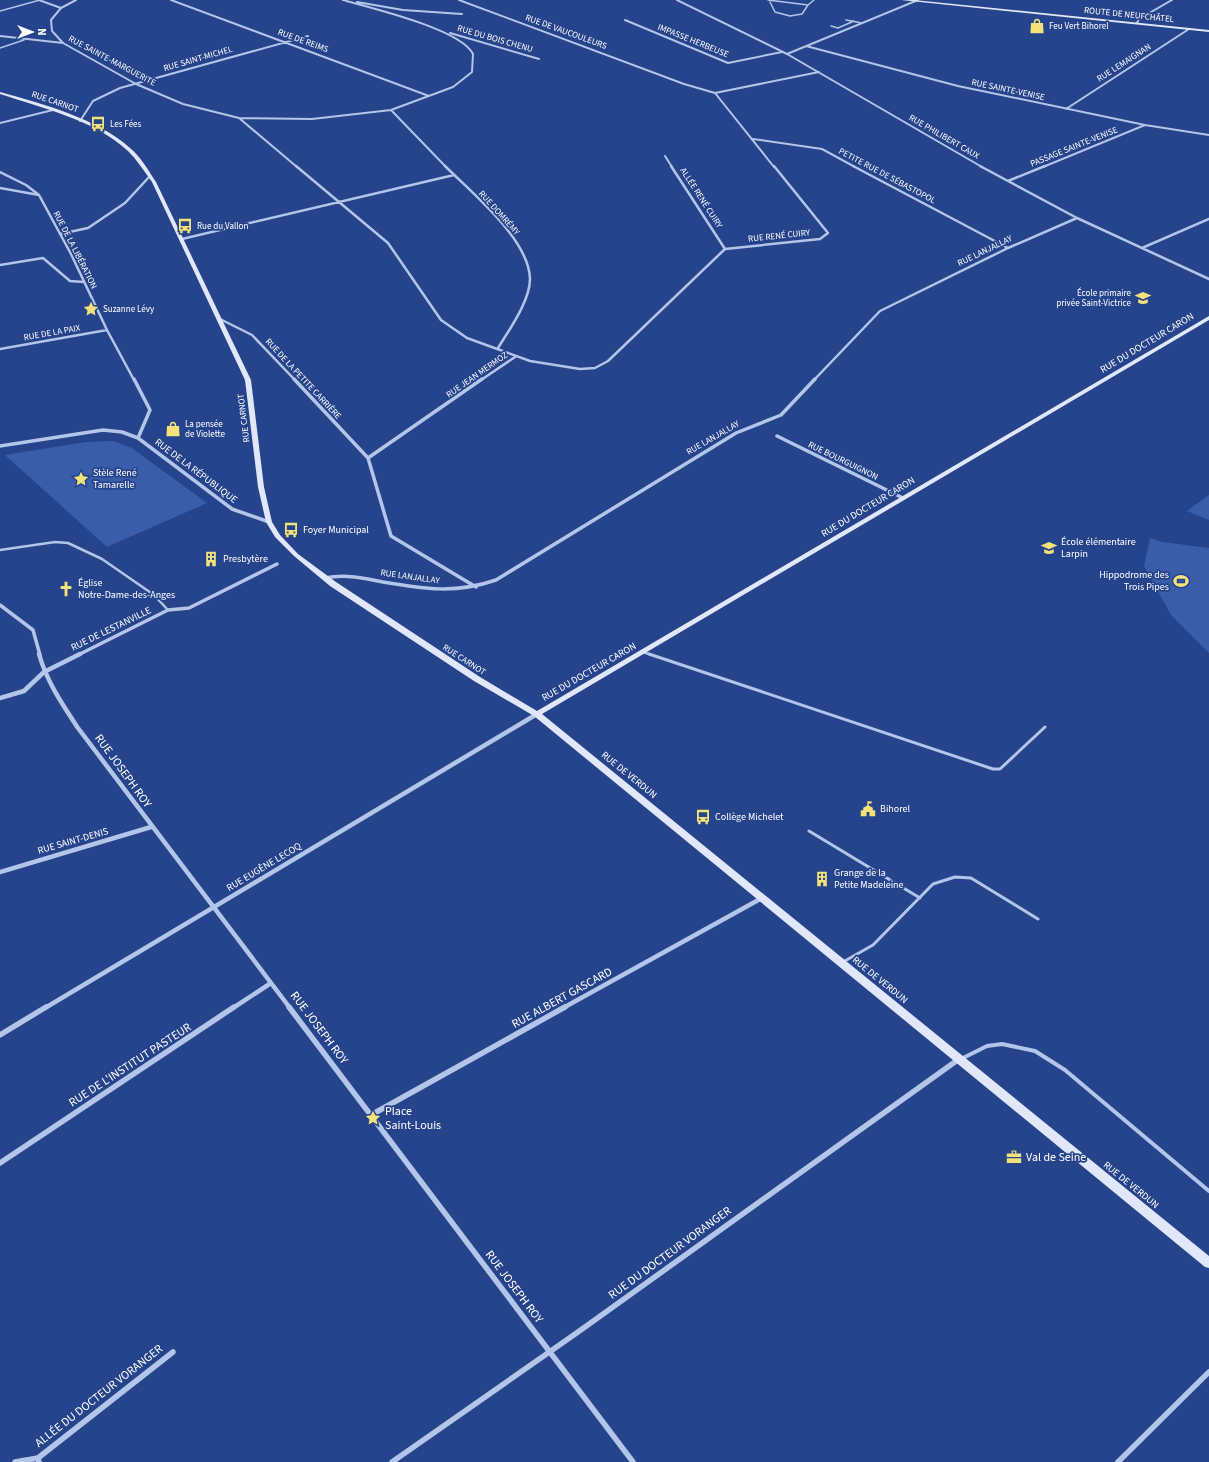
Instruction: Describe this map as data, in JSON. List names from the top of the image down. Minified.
{"streets":{"street":["ROUTE DE NEUFCHÂTEL","RUE DE VAUCOULEURS","RUE DU BOIS CHENU","RUE DE REIMS","IMPASSE HERBEUSE","RUE SAINT-MICHEL","RUE SAINTE-MARGUERITE","RUE LEMAIGNAN","RUE SAINTE-VENISE","RUE CARNOT","RUE PHILIBERT CAUX","PASSAGE SAINTE-VENISE","PETITE RUE DE SÉBASTOPOL","ALLÉE RENÉ CUIRY","RUE DOMRÉMY","RUE RENÉ CUIRY","RUE DE LA LIBÉRATION","RUE LANJALLAY","RUE DE LA PAIX","RUE DU DOCTEUR CARON","RUE JEAN MERMOZ","RUE DE LA PETITE CARRIÈRE","RUE BOURGUIGNON","RUE DE LA RÉPUBLIQUE","RUE DE LESTANVILLE","RUE JOSEPH ROY","RUE DE VERDUN","RUE SAINT-DENIS","RUE EUGÈNE LECOQ","RUE ALBERT GASCARD","RUE DE L'INSTITUT PASTEUR","RUE DU DOCTEUR VORANGER","ALLÉE DU DOCTEUR VORANGER"]},"crossings":[["ROUTE DE NEUFCHÂTEL","RUE LEMAIGNAN"],["RUE DE VAUCOULEURS","RUE RENÉ CUIRY"],["RUE DU BOIS CHENU","RUE SAINTE-MARGUERITE"],["RUE DE REIMS","RUE SAINT-MICHEL"],["RUE DE REIMS","RUE SAINTE-MARGUERITE"],["IMPASSE HERBEUSE","RUE PHILIBERT CAUX"],["RUE SAINT-MICHEL","RUE SAINTE-MARGUERITE"],["RUE SAINT-MICHEL","RUE CARNOT"],["RUE SAINTE-MARGUERITE","RUE DOMRÉMY"],["RUE SAINTE-MARGUERITE","RUE JEAN MERMOZ"],["RUE LEMAIGNAN","RUE SAINTE-VENISE"],["RUE SAINTE-VENISE","PASSAGE SAINTE-VENISE"],["RUE CARNOT","RUE LANJALLAY"],["RUE CARNOT","RUE DU DOCTEUR CARON"],["RUE CARNOT","RUE DE LA PETITE CARRIÈRE"],["RUE CARNOT","RUE DE LA RÉPUBLIQUE"],["RUE CARNOT","RUE DE VERDUN"],["RUE CARNOT","RUE EUGÈNE LECOQ"],["RUE PHILIBERT CAUX","PASSAGE SAINTE-VENISE"],["RUE PHILIBERT CAUX","RUE LANJALLAY"],["PETITE RUE DE SÉBASTOPOL","RUE RENÉ CUIRY"],["PETITE RUE DE SÉBASTOPOL","RUE LANJALLAY"],["ALLÉE RENÉ CUIRY","RUE RENÉ CUIRY"],["RUE DOMRÉMY","RUE JEAN MERMOZ"],["RUE DE LA LIBÉRATION","RUE DE LA PAIX"],["RUE DE LA LIBÉRATION","RUE DE LA RÉPUBLIQUE"],["RUE DU DOCTEUR CARON","RUE BOURGUIGNON"],["RUE DU DOCTEUR CARON","RUE DE VERDUN"],["RUE DU DOCTEUR CARON","RUE EUGÈNE LECOQ"],["RUE JEAN MERMOZ","RUE DE LA PETITE CARRIÈRE"],["RUE DE LESTANVILLE","RUE JOSEPH ROY"],["RUE JOSEPH ROY","RUE SAINT-DENIS"],["RUE JOSEPH ROY","RUE EUGÈNE LECOQ"],["RUE JOSEPH ROY","RUE ALBERT GASCARD"],["RUE JOSEPH ROY","RUE DE L'INSTITUT PASTEUR"],["RUE JOSEPH ROY","RUE DU DOCTEUR VORANGER"],["RUE DE VERDUN","RUE EUGÈNE LECOQ"],["RUE DE VERDUN","RUE ALBERT GASCARD"],["RUE DE VERDUN","RUE DU DOCTEUR VORANGER"]],"places":{"shop":["Feu Vert Bihorel","La pensée de Violette"],"bus stop":["Les Fées","Rue du Vallon","Foyer Municipal","Collège Michelet"],"school or university":["École primaire privée Saint-Victrice","École élémentaire Larpin"],"place":["Suzanne Lévy","Stèle René Tamarelle","Place Saint-Louis"],"building":["Presbytère","Grange de la Petite Madeleine"],"sports":["Hippodrome des Trois Pipes"],"church":["Église Notre-Dame-des-Anges"],"public building":["Bihorel"],"office":["Val de Seine"]},"north":"right"}
